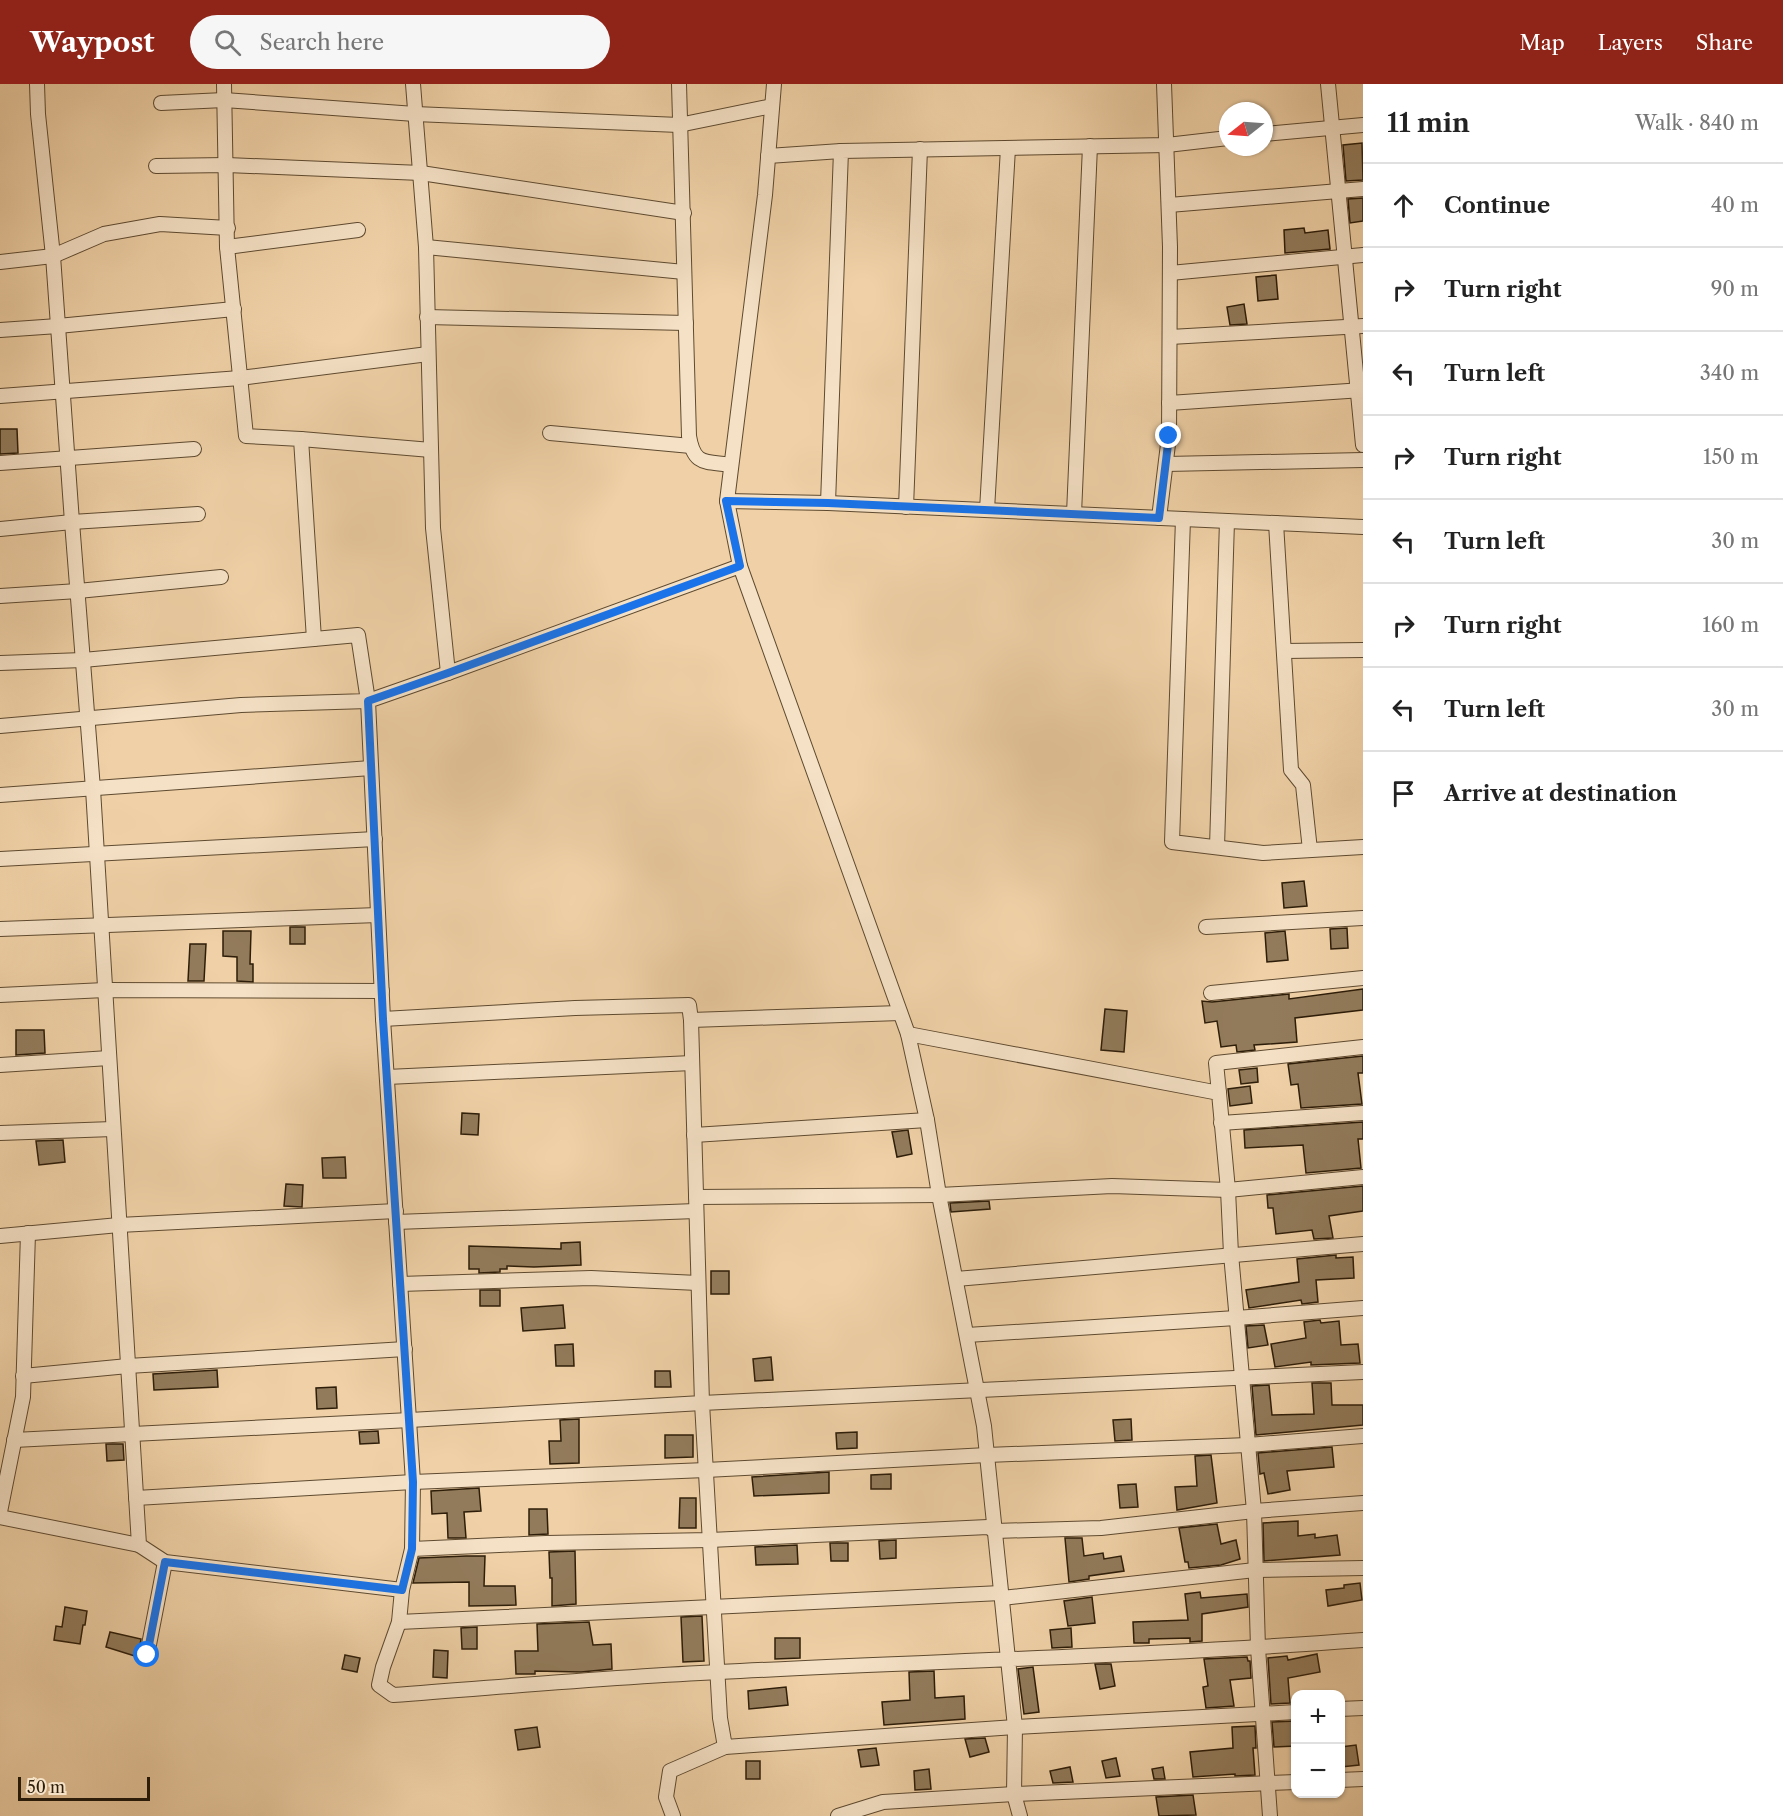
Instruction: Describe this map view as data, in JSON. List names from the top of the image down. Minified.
{"scale_bar":"50 m","north":"left","page":{"header":"Waypost","search":"Search here","nav":["Map","Layers","Share"],"heading":["11 min","Walk · 840 m"],"list":[["Continue","40 m"],["Turn right","90 m"],["Turn left","340 m"],["Turn right","150 m"],["Turn left","30 m"],["Turn right","160 m"],["Turn left","30 m"],"Arrive at destination"],"map_buttons":["+","−"],"scale":"50 m"}}
